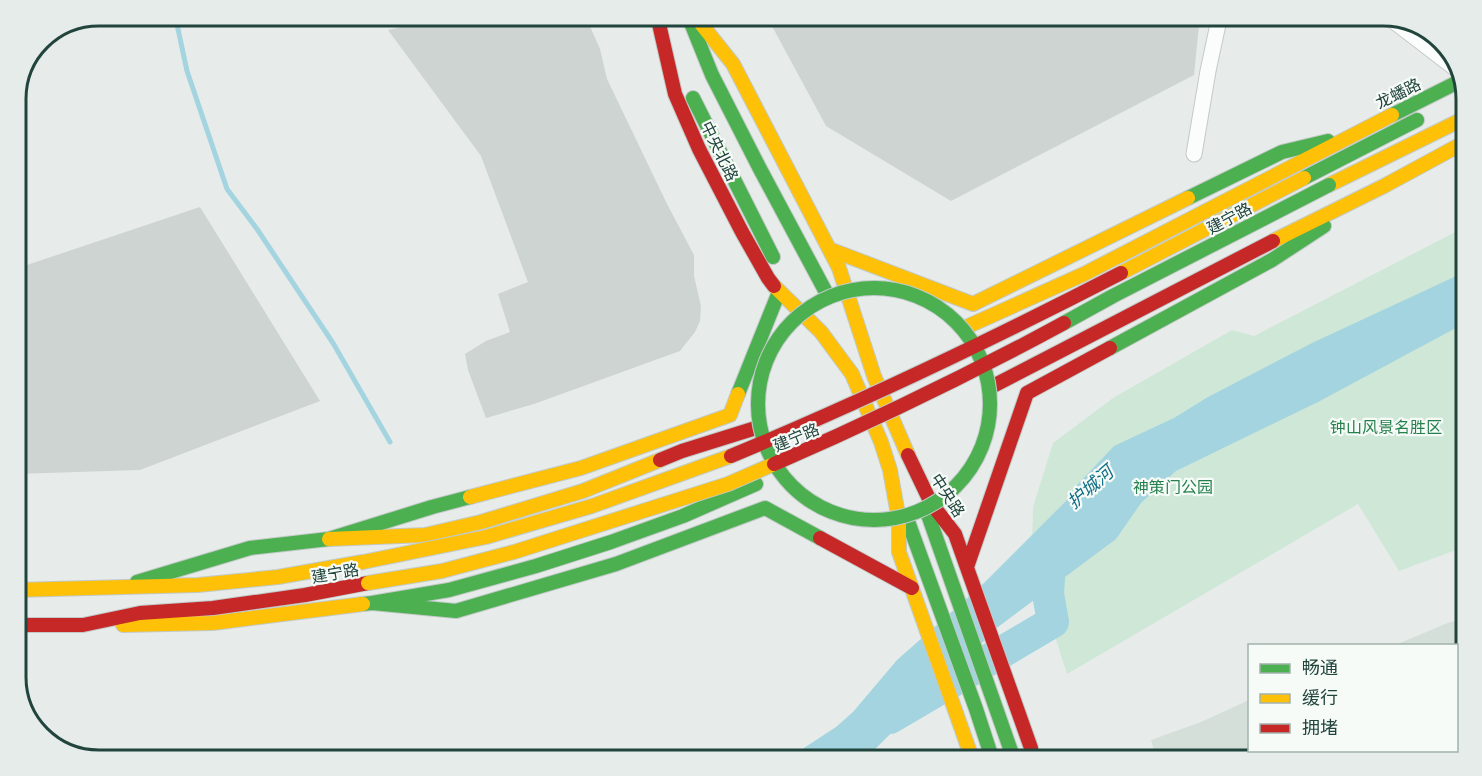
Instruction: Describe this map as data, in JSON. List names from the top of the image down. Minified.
{"streets":{"main road":["龙蟠路","中央北路","建宁路","中央路"]},"water":["护城河"],"parks":["钟山风景名胜区","神策门公园"],"legend":["畅通","缓行","拥堵"]}
